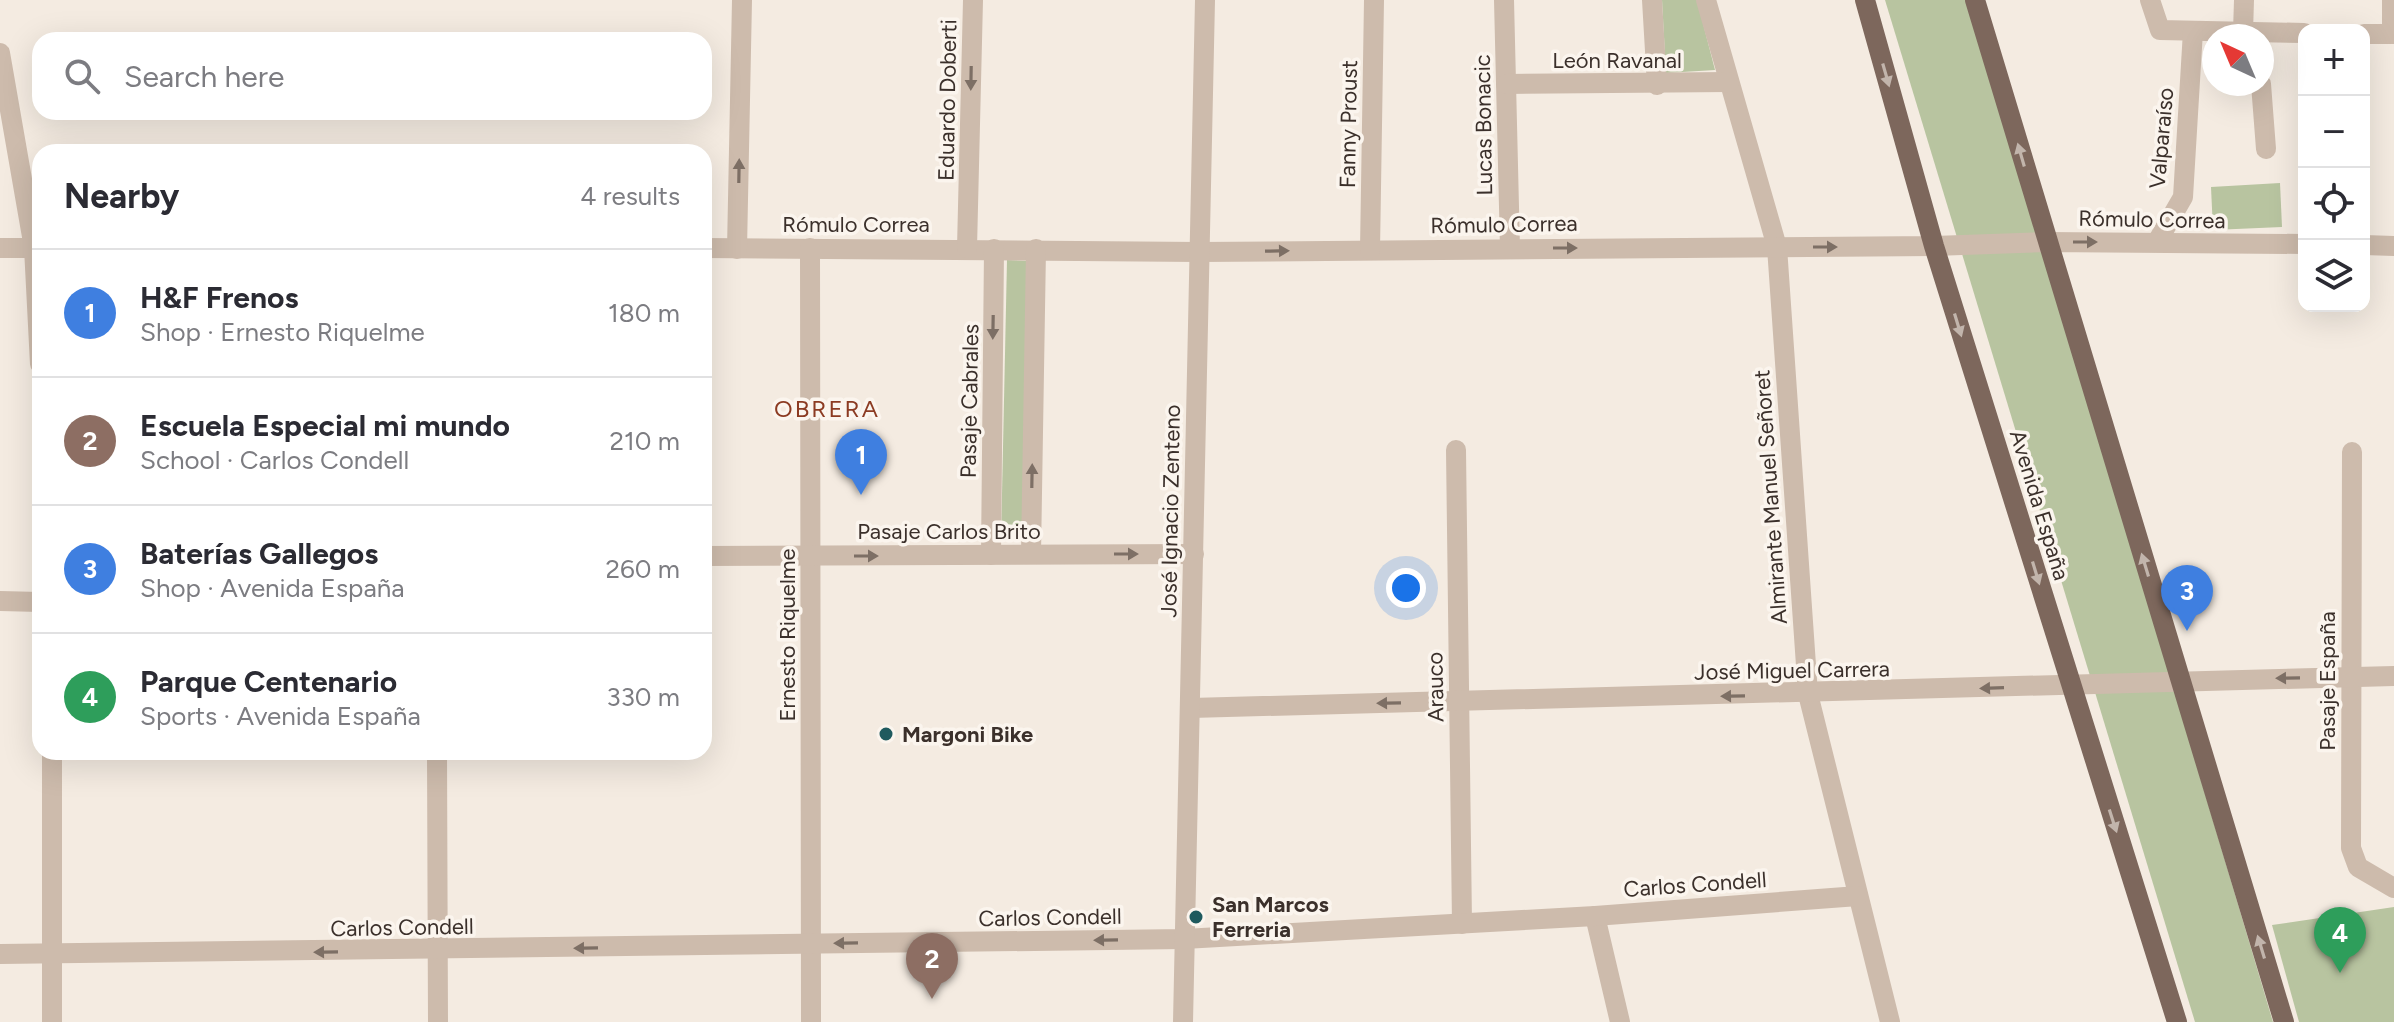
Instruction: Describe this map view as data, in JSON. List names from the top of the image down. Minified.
{"streets":{"main road":["Avenida España"],"street":["León Ravanal","Eduardo Doberti","Fanny Proust","Lucas Bonacic","Valparaíso","Rómulo Correa","Pasaje Cabrales","Almirante Manuel Señoret","José Ignacio Zenteno","Pasaje Carlos Brito","Ernesto Riquelme","José Miguel Carrera","Pasaje España","Arauco","Carlos Condell"]},"crossings":[["León Ravanal","Lucas Bonacic"],["León Ravanal","Almirante Manuel Señoret"],["Eduardo Doberti","Rómulo Correa"],["Fanny Proust","Rómulo Correa"],["Lucas Bonacic","Rómulo Correa"],["Valparaíso","Rómulo Correa"],["Rómulo Correa","Pasaje Cabrales"],["Rómulo Correa","Almirante Manuel Señoret"],["Rómulo Correa","Avenida España"],["Rómulo Correa","José Ignacio Zenteno"],["Rómulo Correa","Ernesto Riquelme"],["Pasaje Cabrales","Pasaje Carlos Brito"],["Almirante Manuel Señoret","José Miguel Carrera"],["Almirante Manuel Señoret","Carlos Condell"],["Avenida España","José Miguel Carrera"],["José Ignacio Zenteno","Pasaje Carlos Brito"],["José Ignacio Zenteno","José Miguel Carrera"],["José Ignacio Zenteno","Carlos Condell"],["Pasaje Carlos Brito","Ernesto Riquelme"],["Ernesto Riquelme","Carlos Condell"],["José Miguel Carrera","Pasaje España"],["José Miguel Carrera","Arauco"],["Arauco","Carlos Condell"]],"one_way":["Eduardo Doberti","Rómulo Correa","Pasaje Carlos Brito","José Miguel Carrera","Carlos Condell"],"districts":["OBRERA"],"places":["Margoni Bike","San Marcos Ferreria"],"north":"top left","page":{"map_buttons":["+","−"],"search":"Search here","heading":["Nearby","4 results"],"list":[{"mark":"1","name":"H&F Frenos","note":"Shop · Ernesto Riquelme","value":"180 m"},{"mark":"2","name":"Escuela Especial mi mundo","note":"School · Carlos Condell","value":"210 m"},{"mark":"3","name":"Baterías Gallegos","note":"Shop · Avenida España","value":"260 m"},{"mark":"4","name":"Parque Centenario","note":"Sports · Avenida España","value":"330 m"}],"pins":["1","3","4","2"]}}
